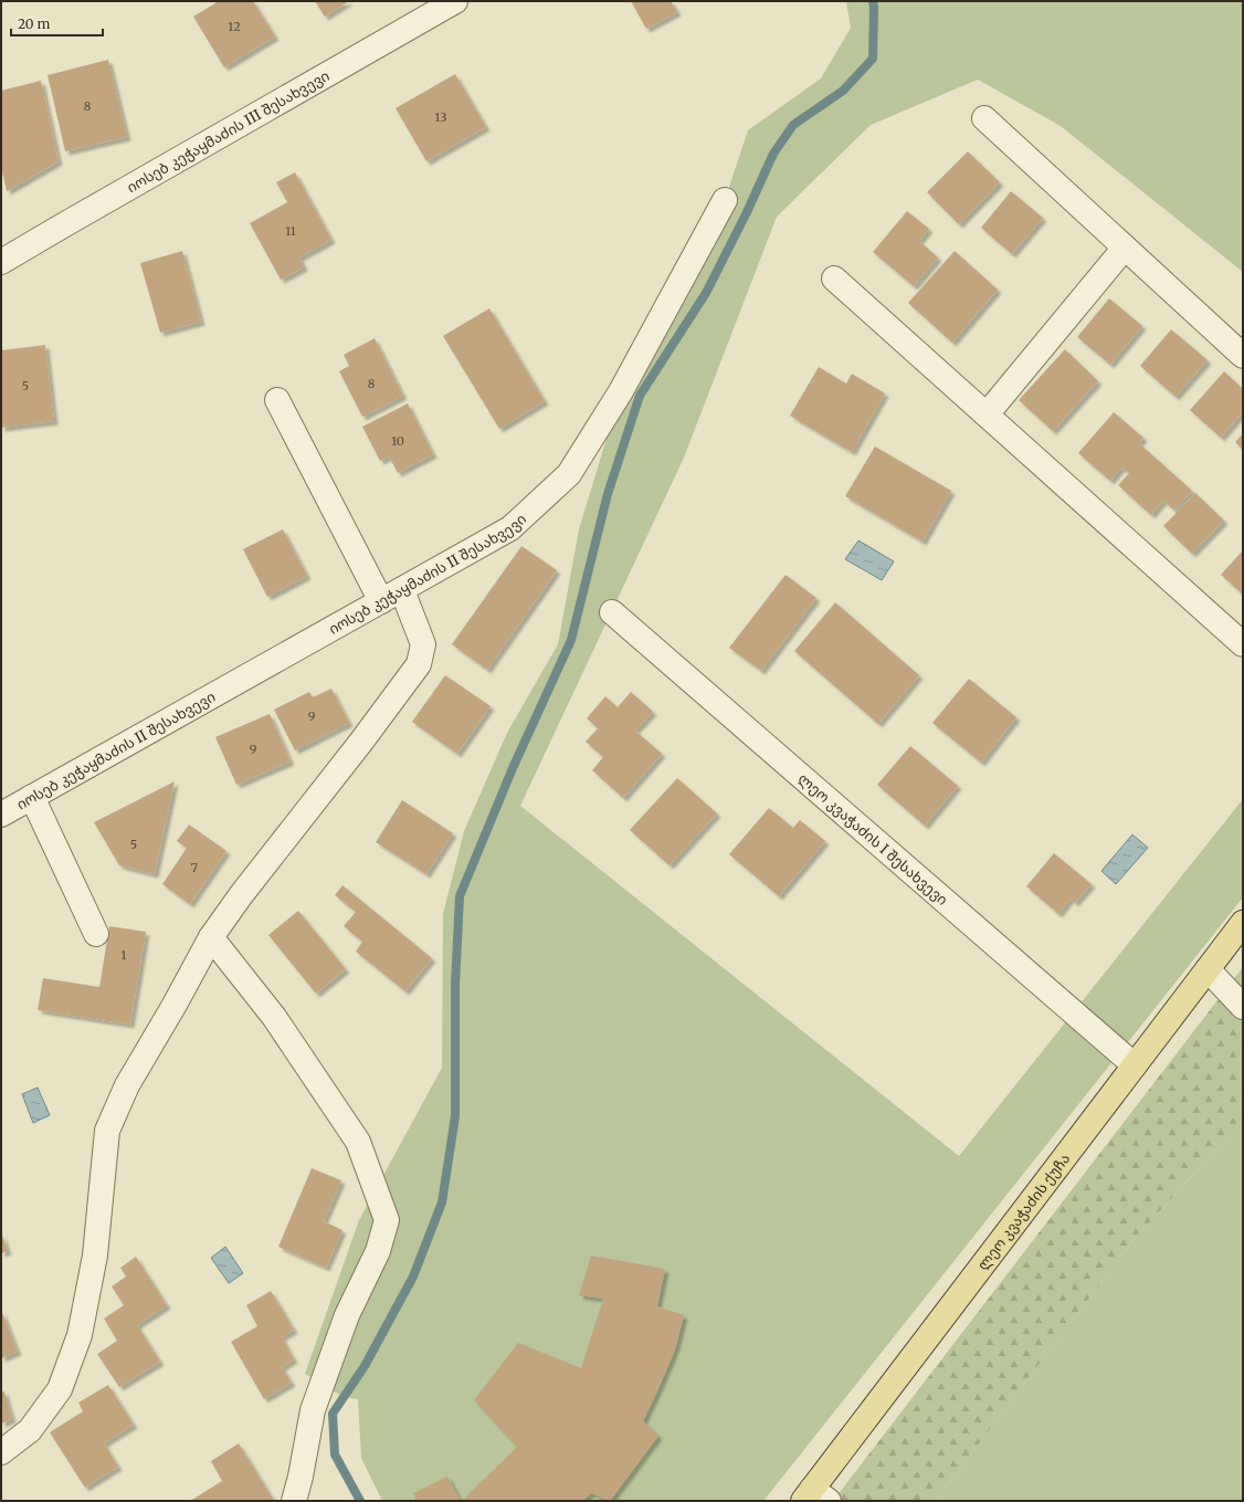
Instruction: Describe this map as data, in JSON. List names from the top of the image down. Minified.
{"streets":{"main road":["ლეო კვაჭაძის ქუჩა"],"street":["იოსებ კეჭაყმაძის III შესახვევი","იოსებ კეჭაყმაძის II შესახვევი","ლეო კვაჭაძის I შესახვევი"]},"crossings":[["ლეო კვაჭაძის I შესახვევი","ლეო კვაჭაძის ქუჩა"]],"house_numbers":["12","8","13","11","8","5","10","9","9","5","7","1"],"scale_bar":"20 m"}
